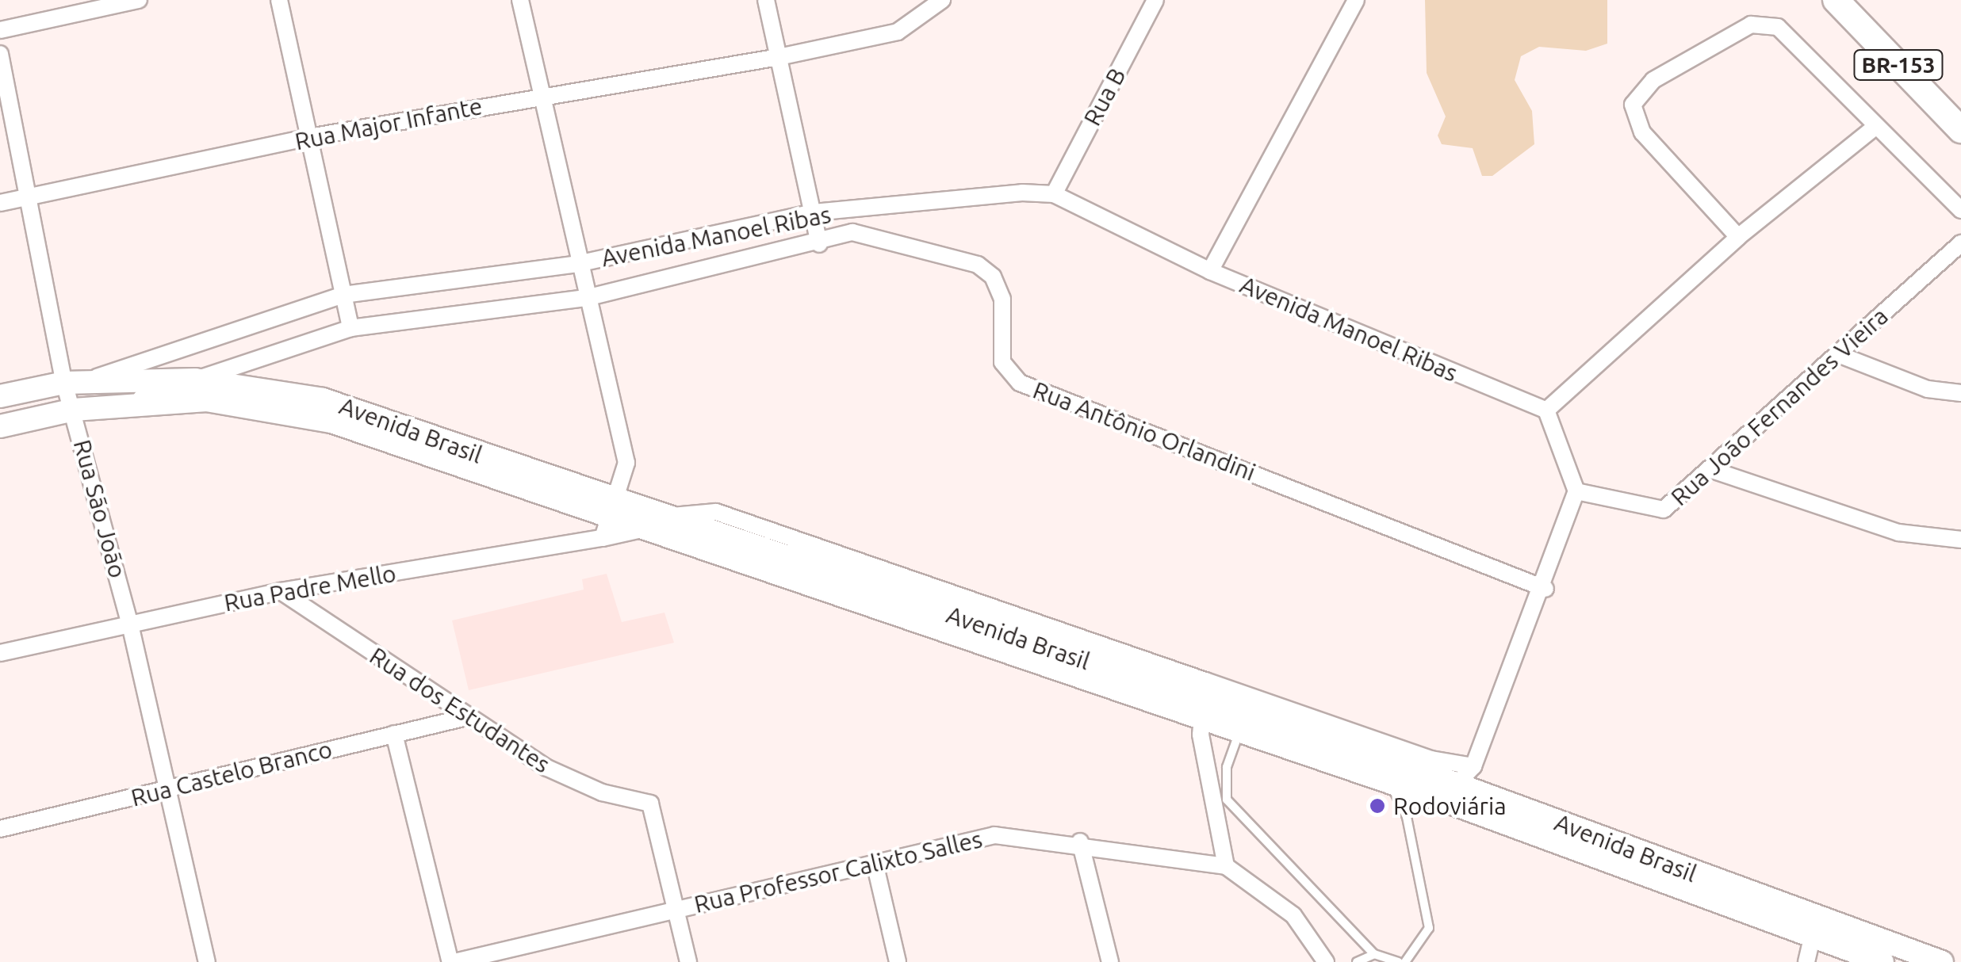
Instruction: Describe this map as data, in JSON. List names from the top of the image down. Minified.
{"streets":{"highway":["BR-153"],"main road":["Avenida Manoel Ribas","Avenida Brasil"],"street":["Rua B","Rua Major Infante","Rua João Fernandes Vieira","Rua Antônio Orlandini","Rua São João","Rua Padre Mello","Rua dos Estudantes","Rua Castelo Branco","Rua Professor Calixto Salles"]},"crossings":[["Rua B","Avenida Manoel Ribas"],["Rua Major Infante","Rua São João"],["Avenida Manoel Ribas","Avenida Brasil"],["Avenida Manoel Ribas","Rua São João"],["Avenida Brasil","Rua São João"],["Avenida Brasil","Rua Padre Mello"],["Rua São João","Rua Padre Mello"],["Rua São João","Rua Castelo Branco"],["Rua Padre Mello","Rua dos Estudantes"],["Rua dos Estudantes","Rua Castelo Branco"],["Rua dos Estudantes","Rua Professor Calixto Salles"]],"places":["Rodoviária"]}
